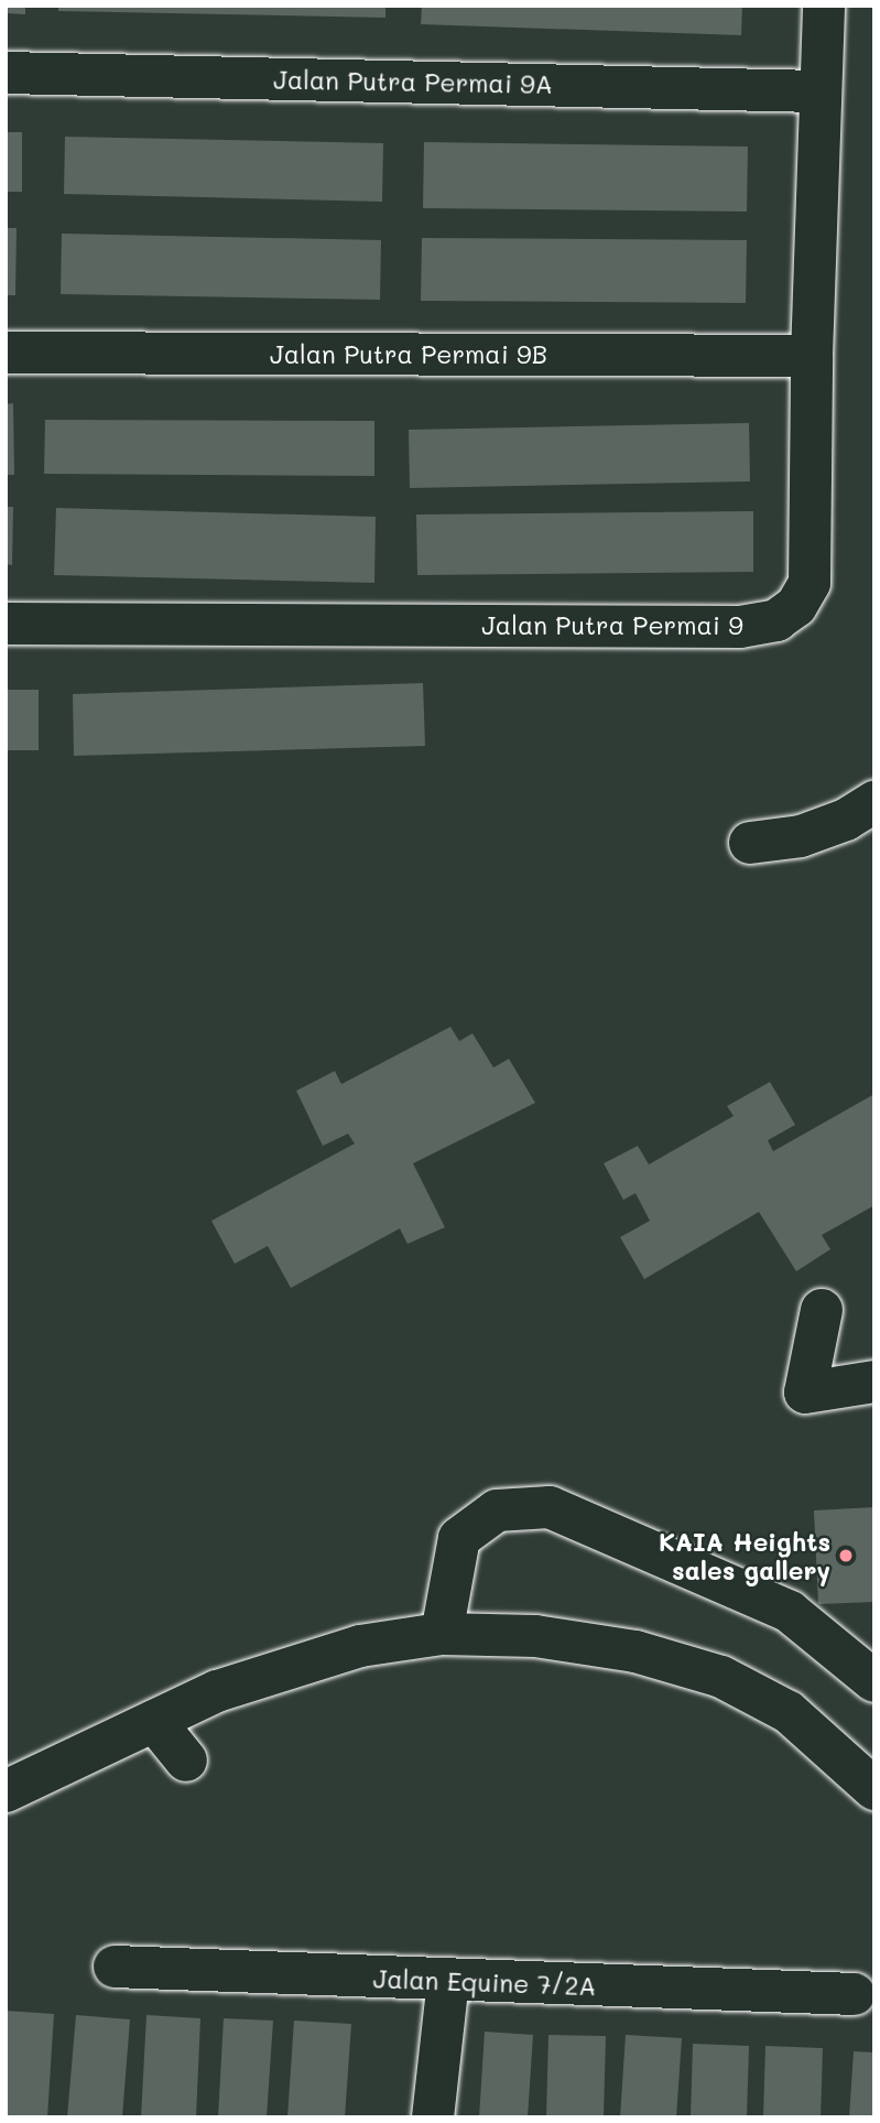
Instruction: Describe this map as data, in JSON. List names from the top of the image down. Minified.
{"streets":{"street":["Jalan Putra Permai 9A","Jalan Putra Permai 9B","Jalan Putra Permai 9","Jalan Equine 7/2A"]},"crossings":[["Jalan Putra Permai 9A","Jalan Putra Permai 9"],["Jalan Putra Permai 9B","Jalan Putra Permai 9"]],"places":["KAIA Heights sales gallery"]}
